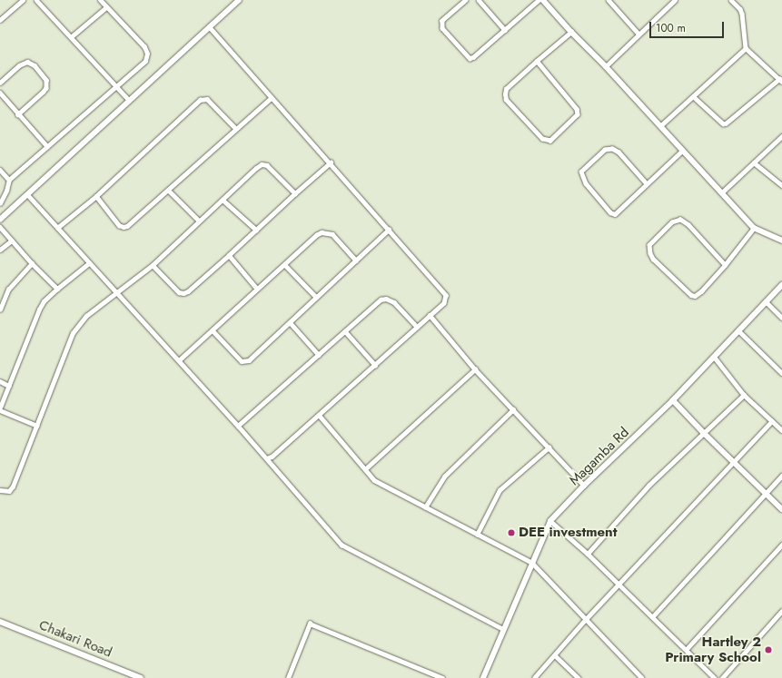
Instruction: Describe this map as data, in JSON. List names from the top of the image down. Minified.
{"streets":{"main road":["Chakari Road"],"street":["Magamba Rd"]},"places":["DEE investment","Hartley 2 Primary School"],"scale_bar":"100 m"}
